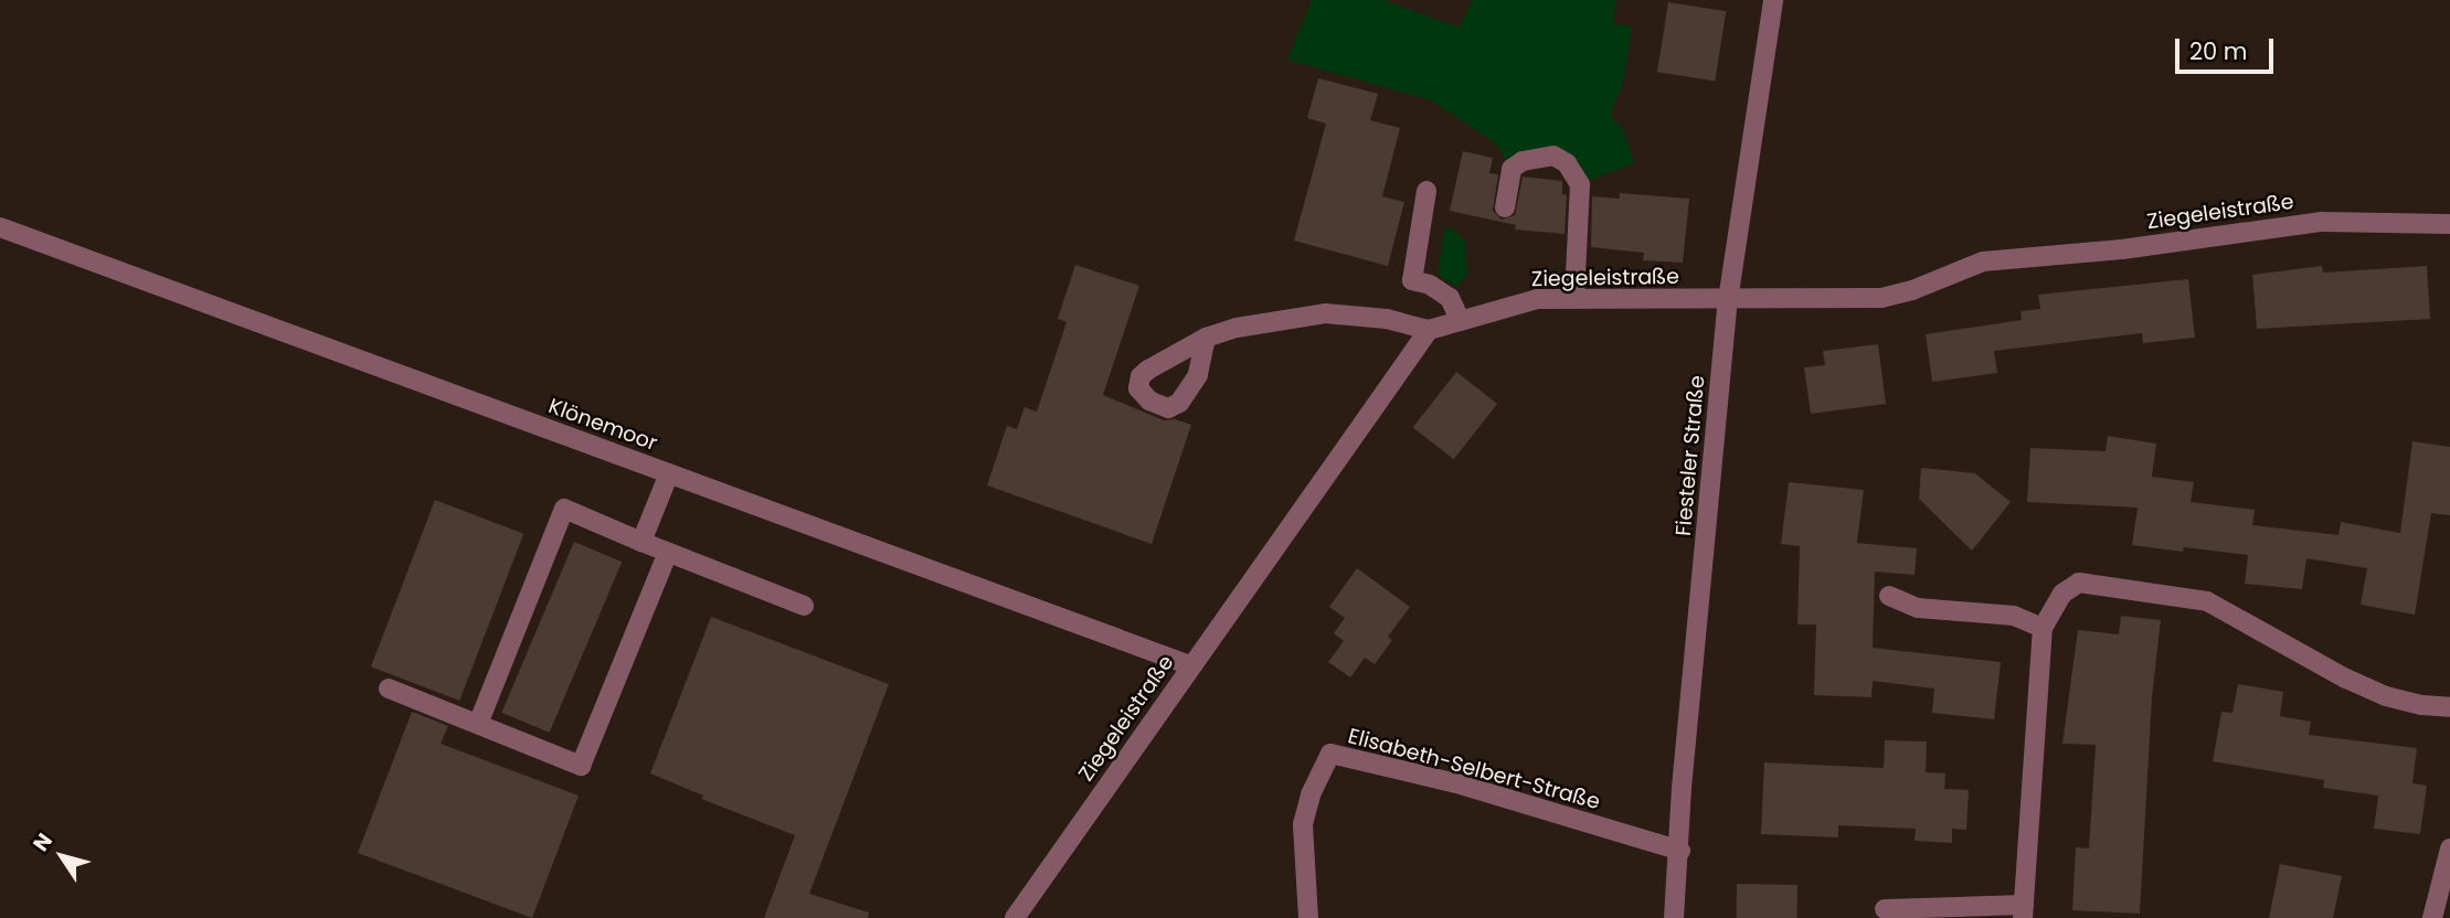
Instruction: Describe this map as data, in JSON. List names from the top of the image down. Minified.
{"streets":{"street":["Ziegeleistraße","Klönemoor","Fiesteler Straße","Elisabeth-Selbert-Straße"]},"crossings":[["Ziegeleistraße","Klönemoor"],["Ziegeleistraße","Fiesteler Straße"],["Fiesteler Straße","Elisabeth-Selbert-Straße"]],"scale_bar":"20 m","north":"top left"}
